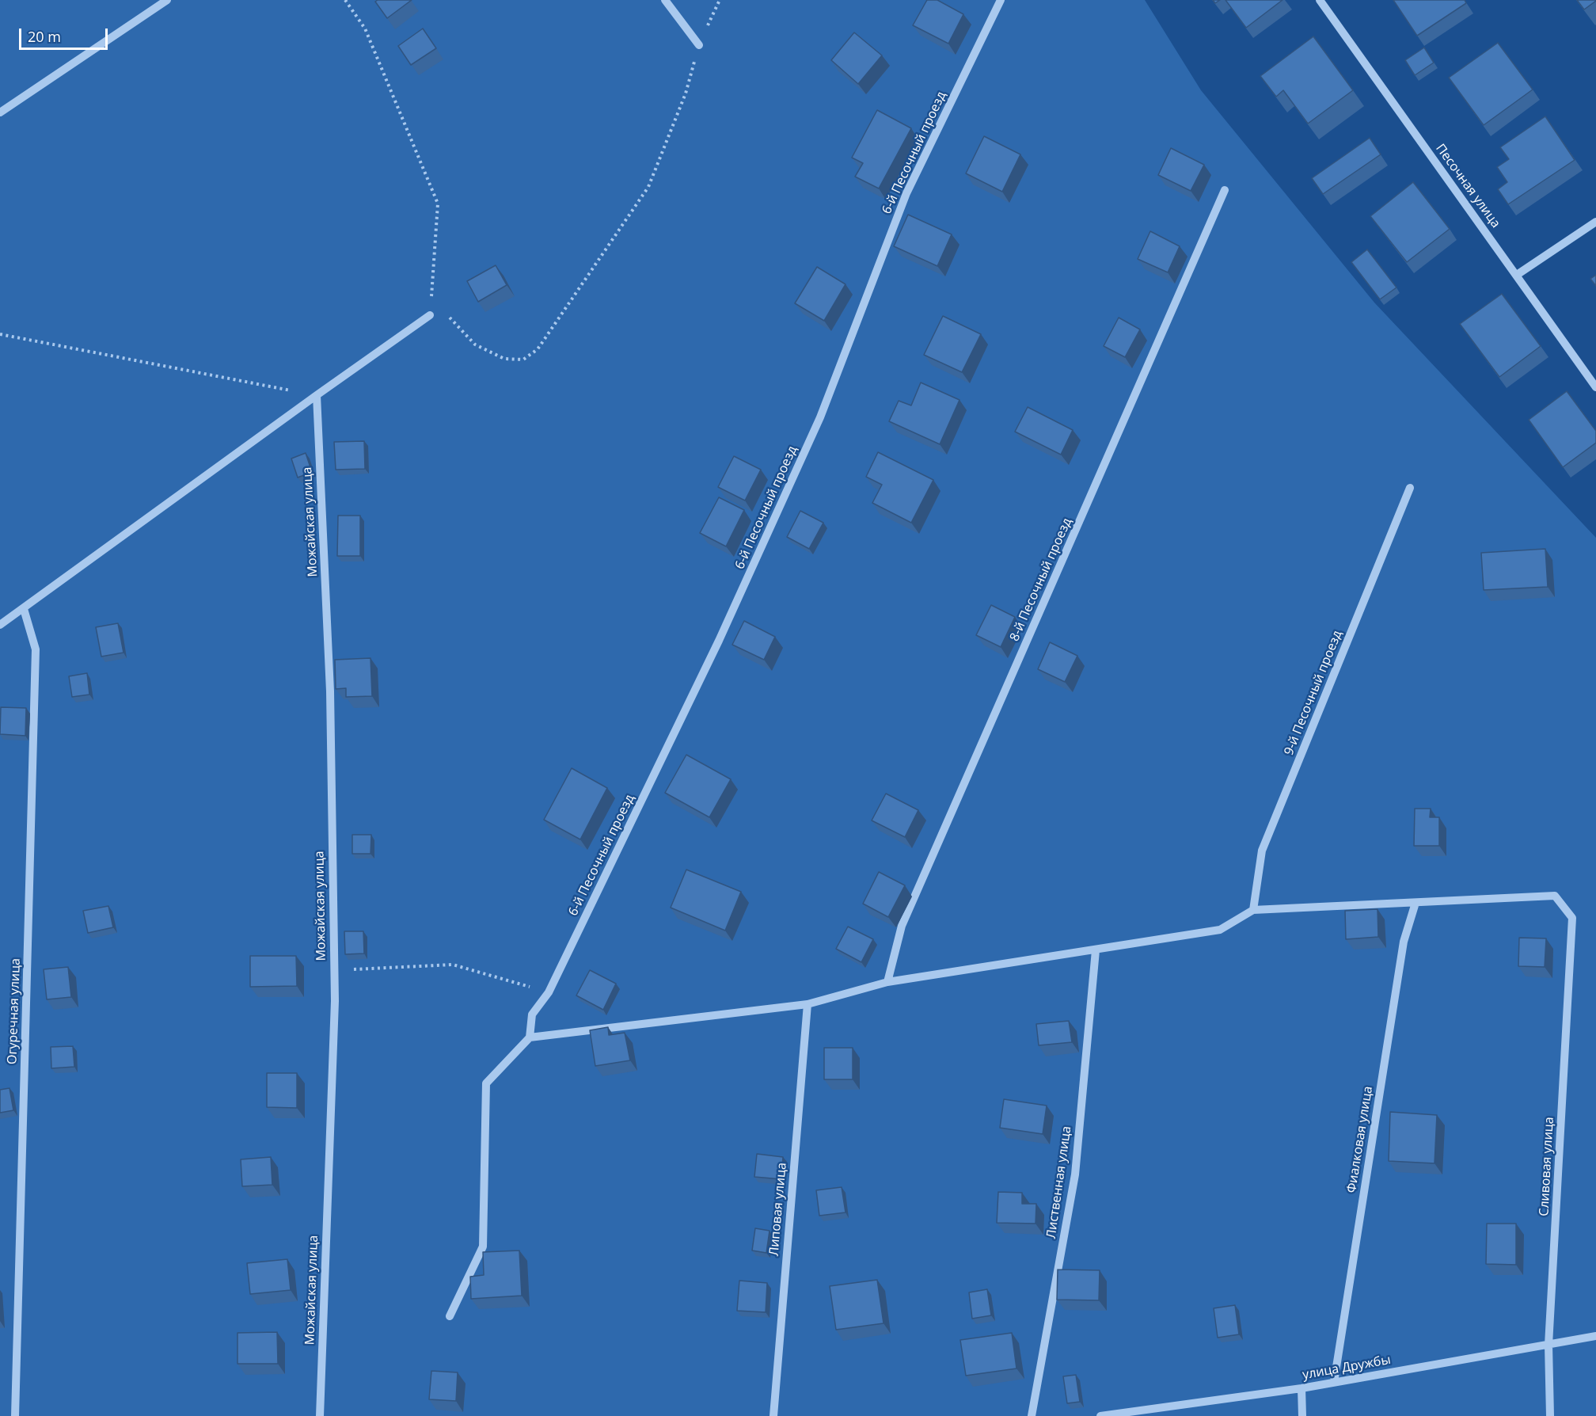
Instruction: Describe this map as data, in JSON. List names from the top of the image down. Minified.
{"streets":{"street":["6-й Песочный проезд","Песочная улица","Можайская улица","8-й Песочный проезд","9-й Песочный проезд","Огуречная улица","Фиалковая улица","Сливовая улица","Лиственная улица","Липовая улица","улица Дружбы"]},"crossings":[["Фиалковая улица","Сливовая улица"],["Фиалковая улица","улица Дружбы"],["Сливовая улица","улица Дружбы"]],"scale_bar":"20 m"}
